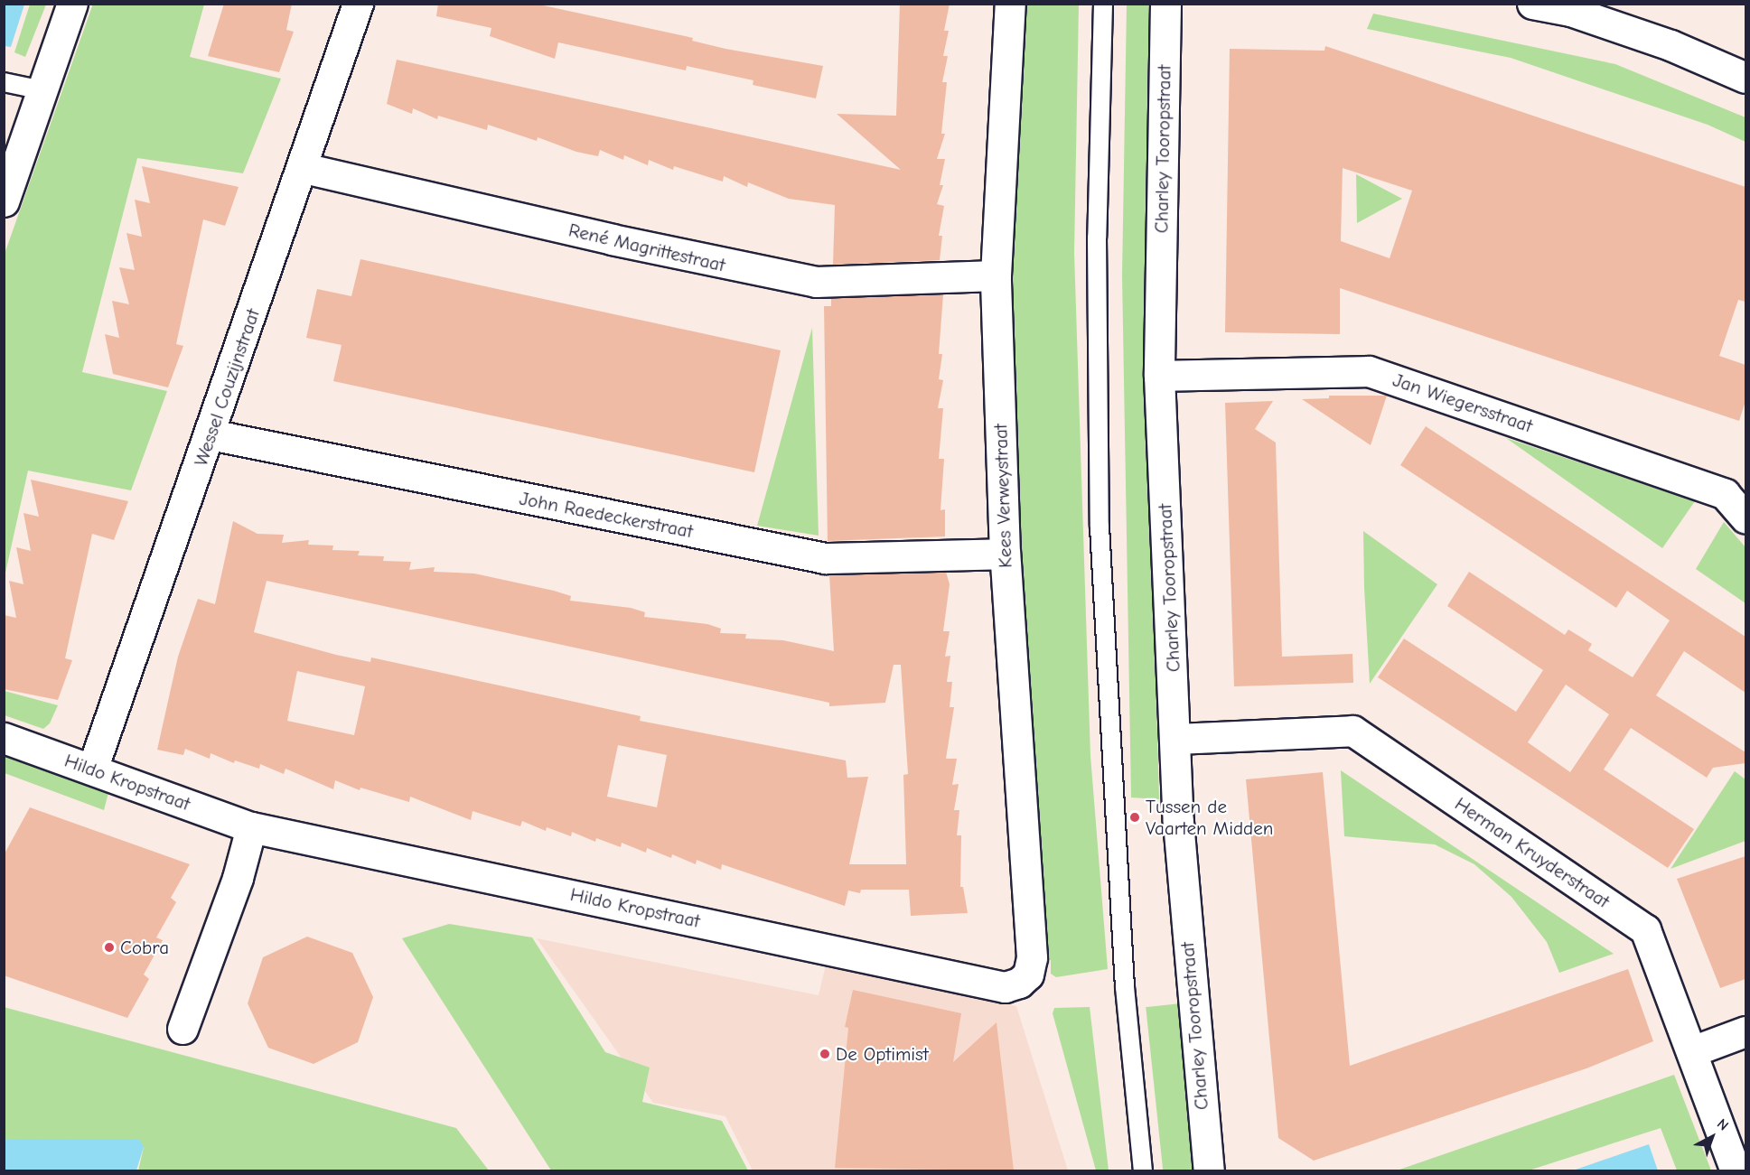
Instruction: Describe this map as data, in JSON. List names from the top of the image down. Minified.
{"streets":{"street":["Charley Tooropstraat","René Magrittestraat","Wessel Couzijnstraat","Jan Wiegersstraat","Kees Verweystraat","John Raedeckerstraat","Hildo Kropstraat","Herman Kruyderstraat"]},"crossings":[["Charley Tooropstraat","Jan Wiegersstraat"],["Charley Tooropstraat","Herman Kruyderstraat"],["René Magrittestraat","Wessel Couzijnstraat"],["René Magrittestraat","Kees Verweystraat"],["Wessel Couzijnstraat","John Raedeckerstraat"],["Wessel Couzijnstraat","Hildo Kropstraat"],["Kees Verweystraat","John Raedeckerstraat"],["Kees Verweystraat","Hildo Kropstraat"]],"places":["Tussen de Vaarten Midden","Cobra","De Optimist"],"north":"top right"}
